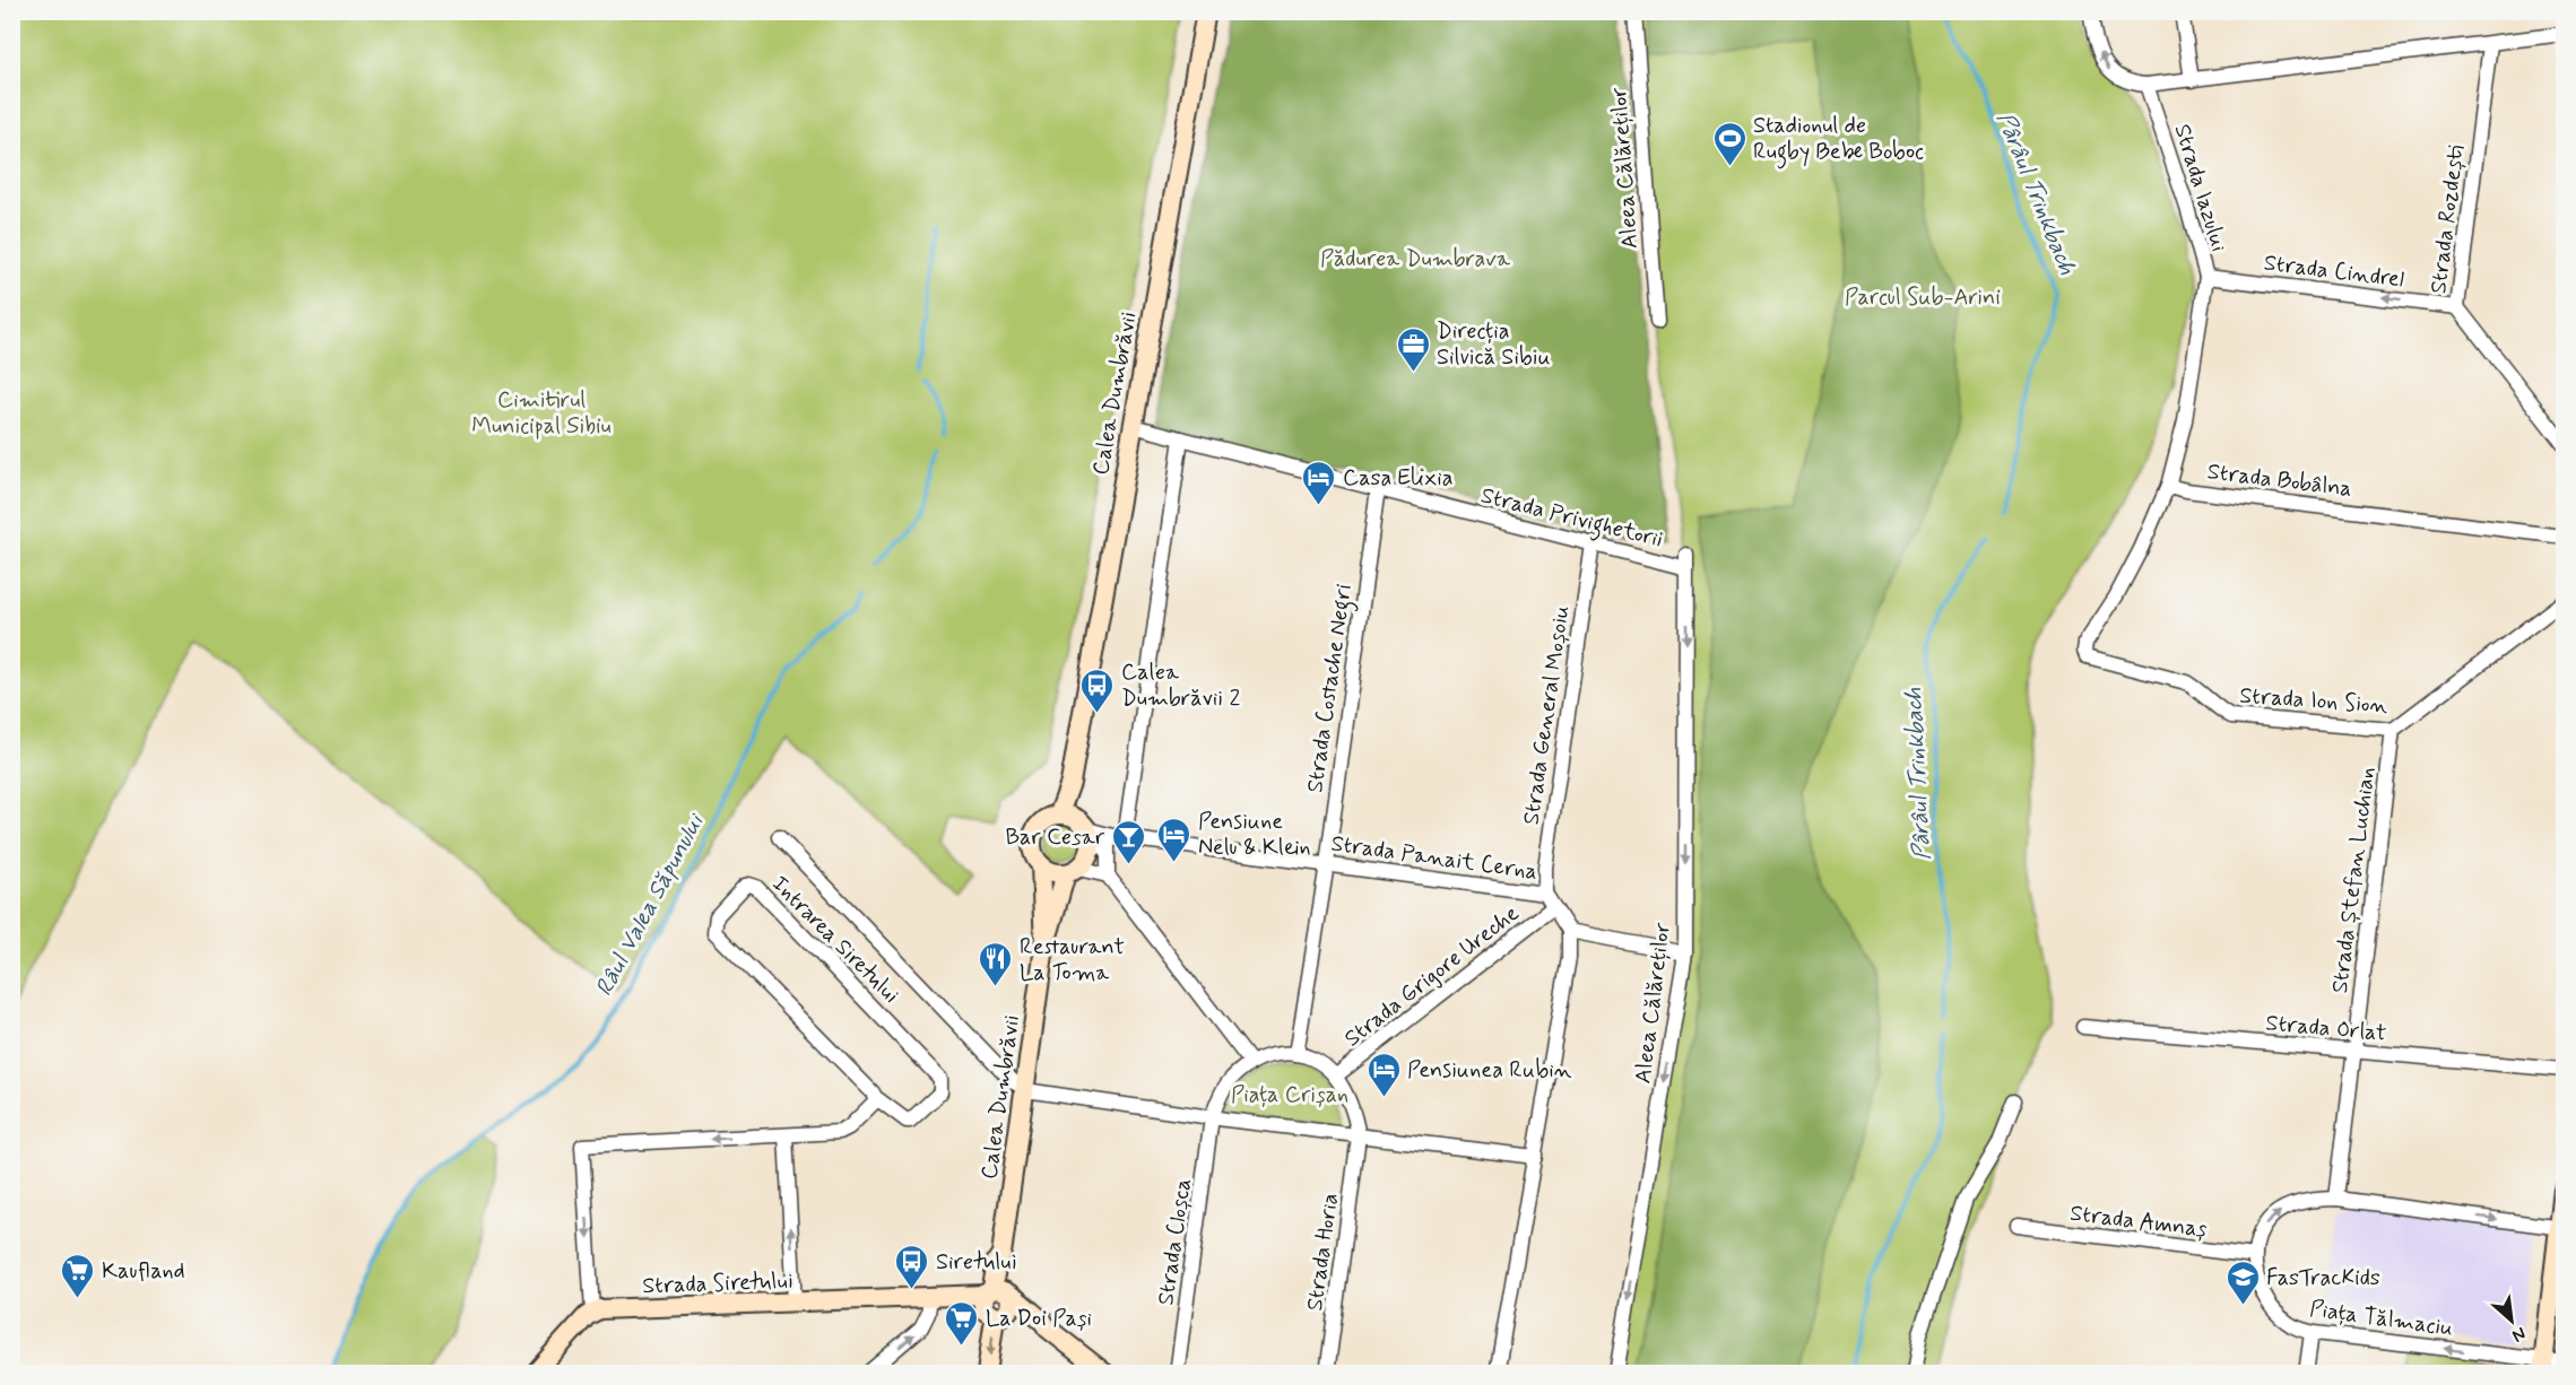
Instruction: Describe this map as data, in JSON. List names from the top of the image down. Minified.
{"streets":{"main road":["Calea Dumbrăvii","Strada Siretului"],"street":["Aleea Călăreților","Strada Iazului","Strada Rozdești","Strada Cindrel","Strada Bobâlna","Strada Privighetorii","Strada Costache Negri","Strada Ion Sion","Strada General Moșoiu","Strada Panait Cerna","Strada Ștefan Luchian","Intrarea Siretului","Strada Grigore Ureche","Strada Orlat","Strada Amnaș","Strada Cloșca","Strada Horia","Piața Tălmaciu"]},"crossings":[["Aleea Călăreților","Strada Privighetorii"],["Strada Iazului","Strada Cindrel"],["Strada Iazului","Strada Bobâlna"],["Strada Iazului","Strada Ion Sion"],["Strada Rozdești","Strada Cindrel"],["Calea Dumbrăvii","Strada Privighetorii"],["Calea Dumbrăvii","Strada Panait Cerna"],["Calea Dumbrăvii","Strada Siretului"],["Strada Bobâlna","Strada Ion Sion"],["Strada Privighetorii","Strada Costache Negri"],["Strada Privighetorii","Strada General Moșoiu"],["Strada Costache Negri","Strada Panait Cerna"],["Strada Ion Sion","Strada Ștefan Luchian"],["Strada General Moșoiu","Strada Panait Cerna"],["Strada Panait Cerna","Strada Grigore Ureche"],["Strada Ștefan Luchian","Strada Orlat"],["Strada Amnaș","Piața Tălmaciu"]],"one_way":["Strada Cindrel","Piața Tălmaciu"],"water":["Pârâul Trinkbach","Râul Valea Săpunului"],"parks":["Pădurea Dumbrava","Parcul Sub-Arini","Cimitirul Municipal Sibiu","Piața Crișan"],"places":{"sports":["Stadionul de Rugby Bebe Boboc"],"office":["Direcția Silvică Sibiu"],"hotel":["Casa Elixia","Pensiune Nelu & Klein","Pensiunea Rubin"],"bus stop":["Calea Dumbrăvii 2","Siretului"],"bar":["Bar Cesar"],"restaurant":["Restaurant La Toma"],"supermarket":["Kaufland","La Doi Pași"],"school or university":["FasTracKids"]},"north":"bottom right"}
